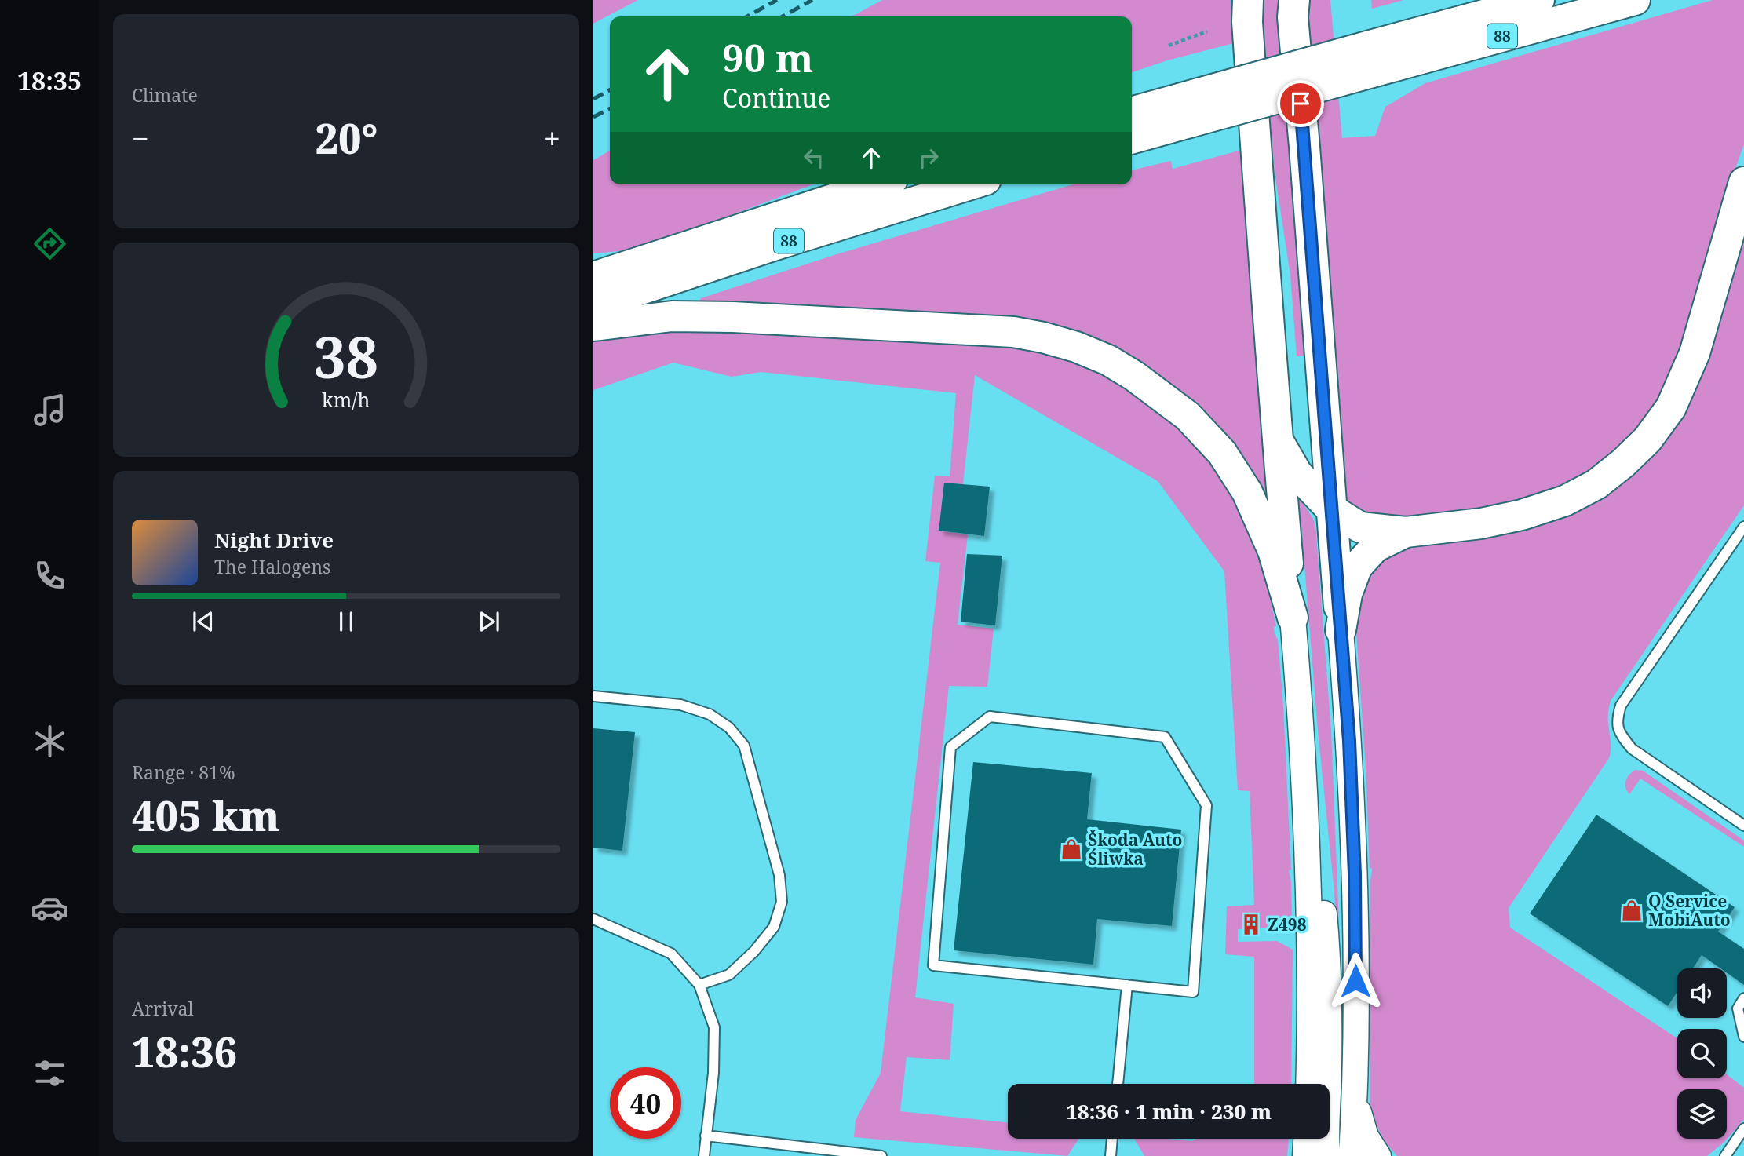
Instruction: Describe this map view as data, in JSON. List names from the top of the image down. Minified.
{"streets":{"main road":["88"]},"places":{"shop":["Škoda Auto Śliwka","Q Service MobiAuto"],"building":["Z498"]},"page":{"tabs":"18:35","tile":["Climate",["Range · 81%","405 km"],["Arrival","18:36"]],"turn":["90 m","Continue"],"heat":["−","20°","+"],"song":["Night Drive","The Halogens"],"limit":"40","trip":"18:36 · 1 min · 230 m","gauge":["38","km/h"]}}
